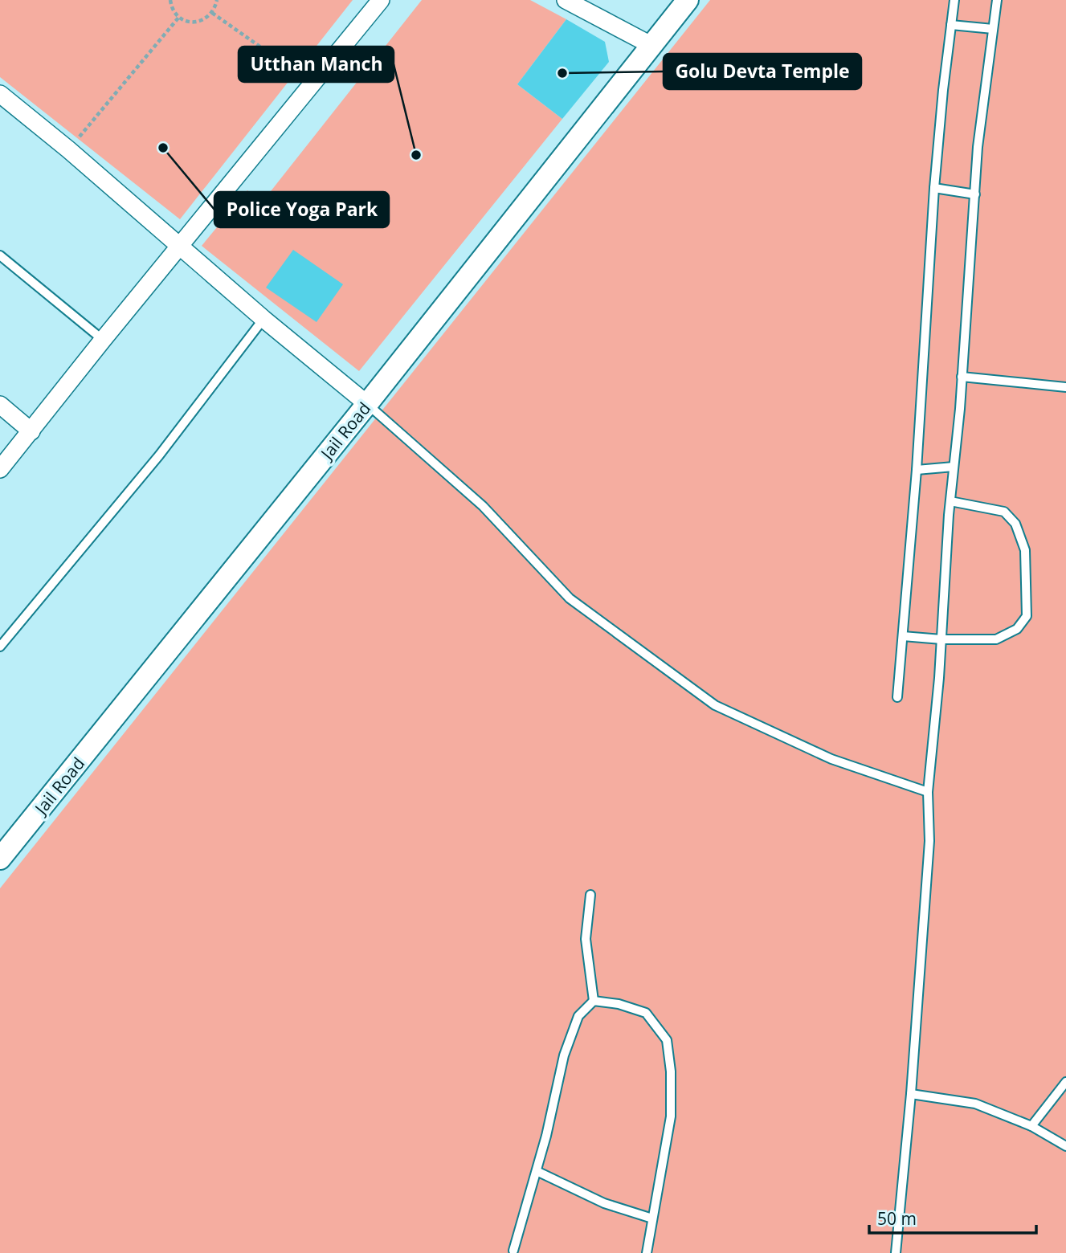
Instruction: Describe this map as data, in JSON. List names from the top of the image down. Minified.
{"streets":{"street":["Jail Road"]},"places":["Golu Devta Temple","Police Yoga Park","Utthan Manch"],"scale_bar":"50 m"}
